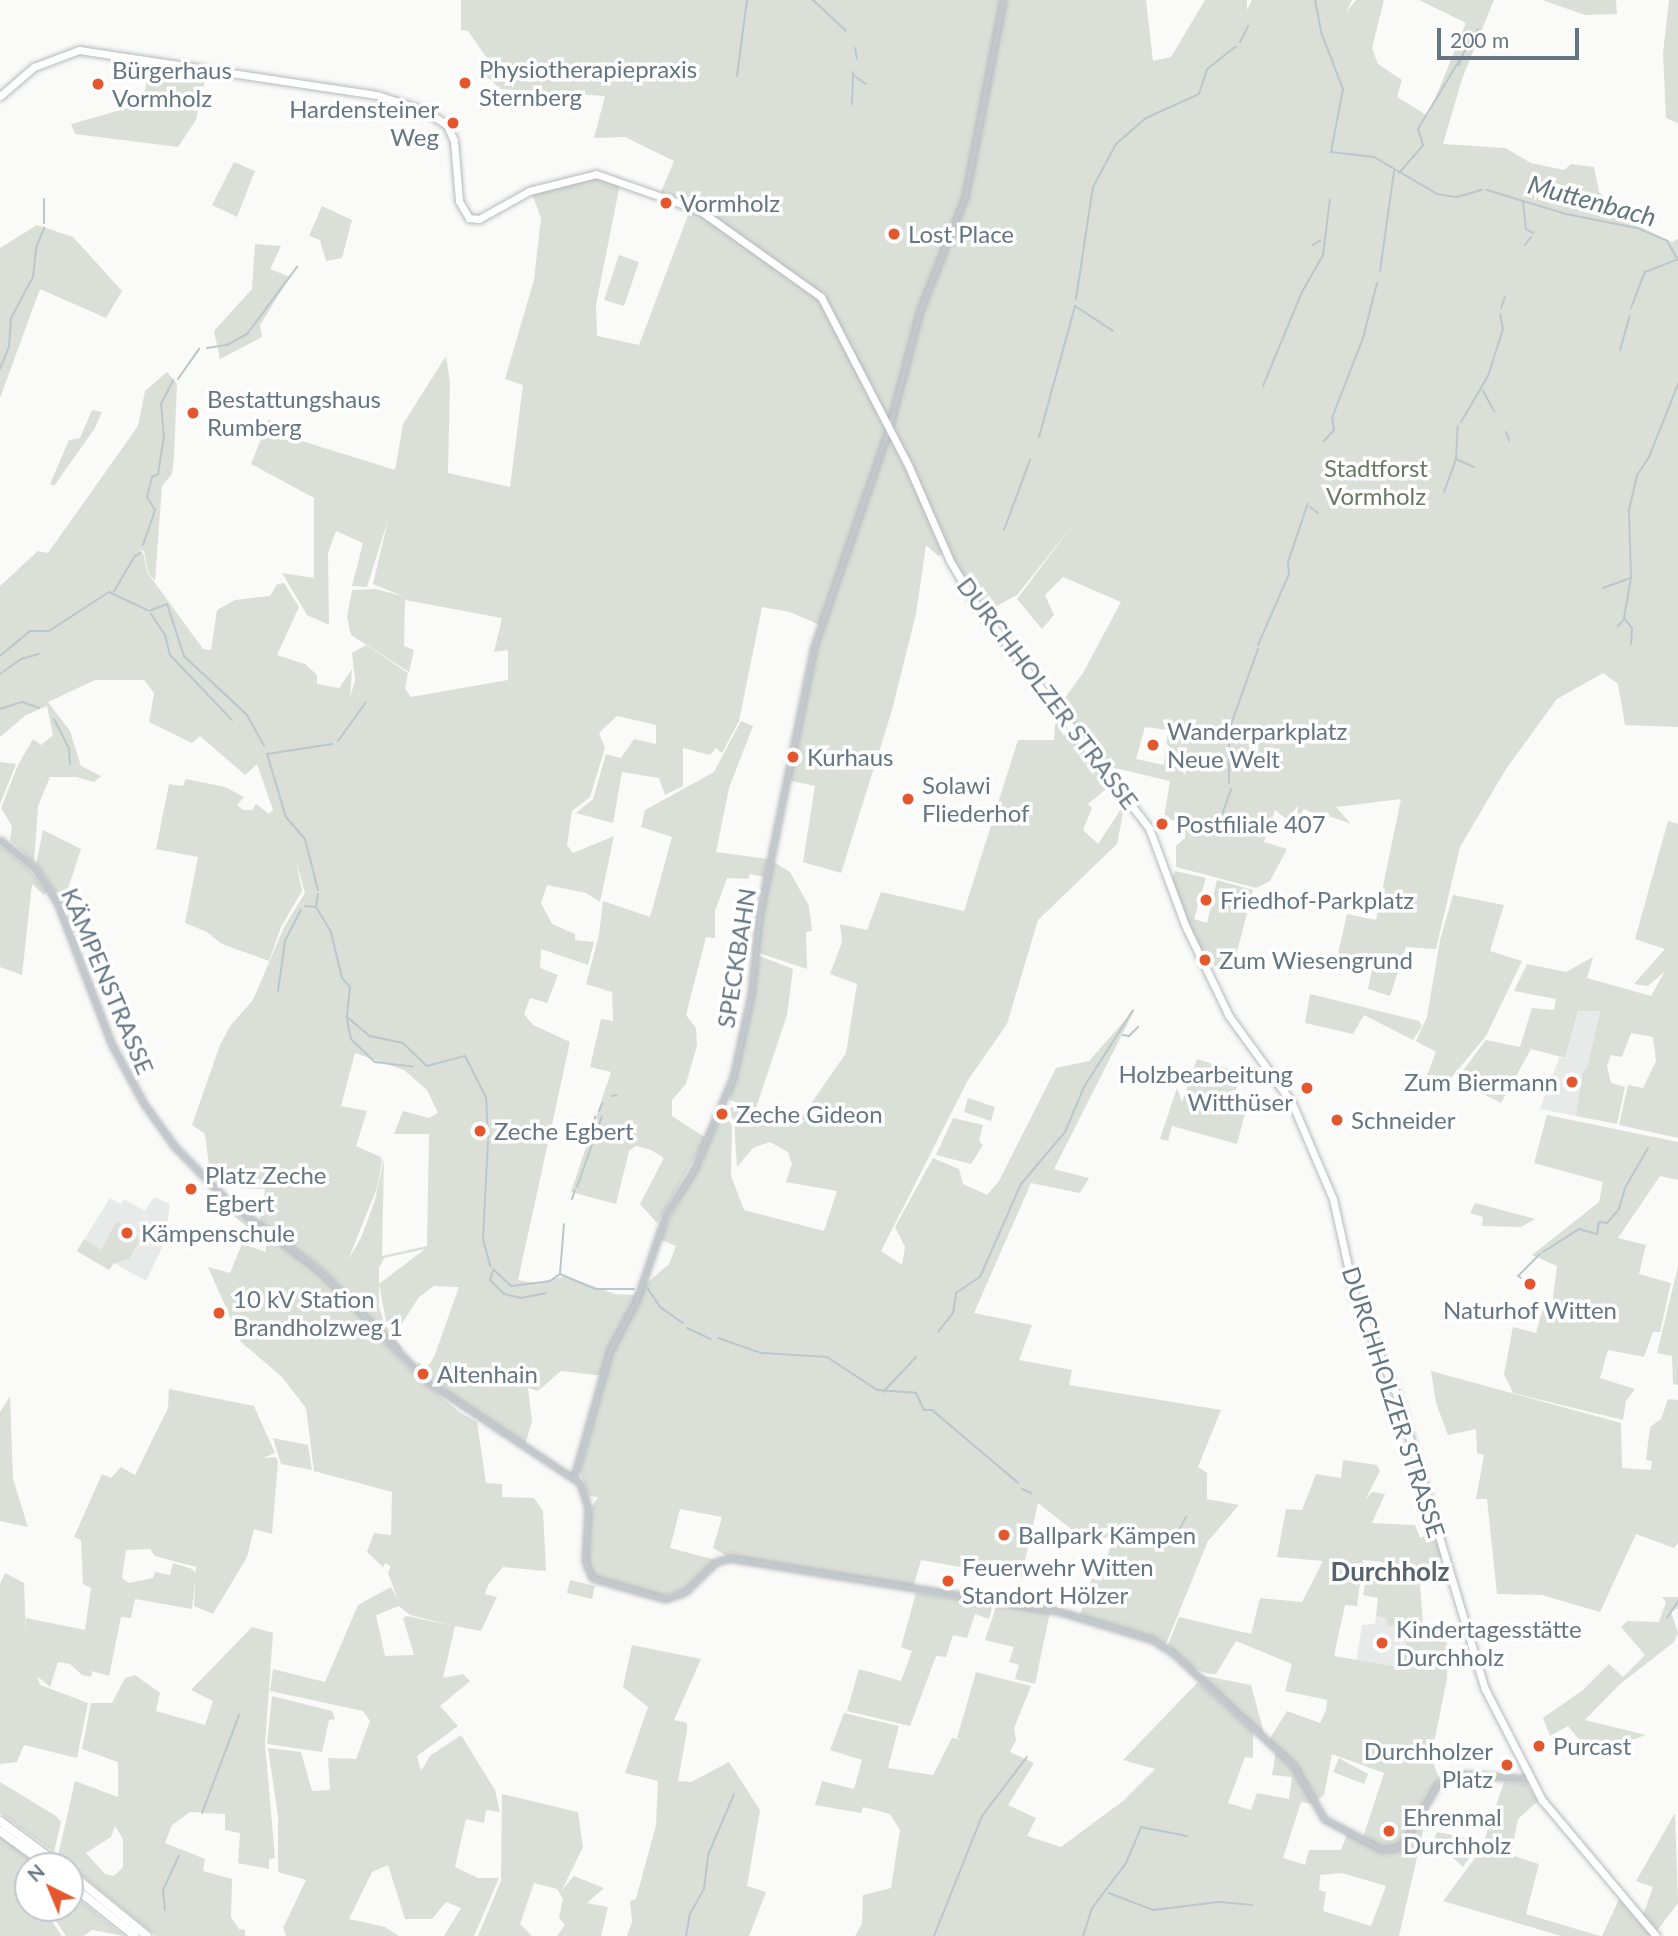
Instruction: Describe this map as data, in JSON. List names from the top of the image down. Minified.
{"streets":{"main road":["DURCHHOLZER STRASSE"],"street":["SPECKBAHN","KÄMPENSTRASSE"]},"crossings":[["DURCHHOLZER STRASSE","SPECKBAHN"],["SPECKBAHN","KÄMPENSTRASSE"]],"districts":["Durchholz"],"water":["Muttenbach"],"parks":["Stadtforst Vormholz"],"places":["Physiotherapiepraxis Sternberg","Bürgerhaus Vormholz","Hardensteiner Weg","Vormholz","Lost Place","Bestattungshaus Rumberg","Wanderparkplatz Neue Welt","Kurhaus","Solawi Fliederhof","Postfiliale 407","Friedhof-Parkplatz","Zum Wiesengrund","Zum Biermann","Holzbearbeitung Witthüser","Zeche Gideon","Schneider","Zeche Egbert","Platz Zeche Egbert","Kämpenschule","Naturhof Witten","10 kV Station Brandholzweg 1","Altenhain","Ballpark Kämpen","Feuerwehr Witten Standort Hölzer","Kindertagesstätte Durchholz","Purcast","Durchholzer Platz","Ehrenmal Durchholz"],"scale_bar":"200 m","north":"top left"}
